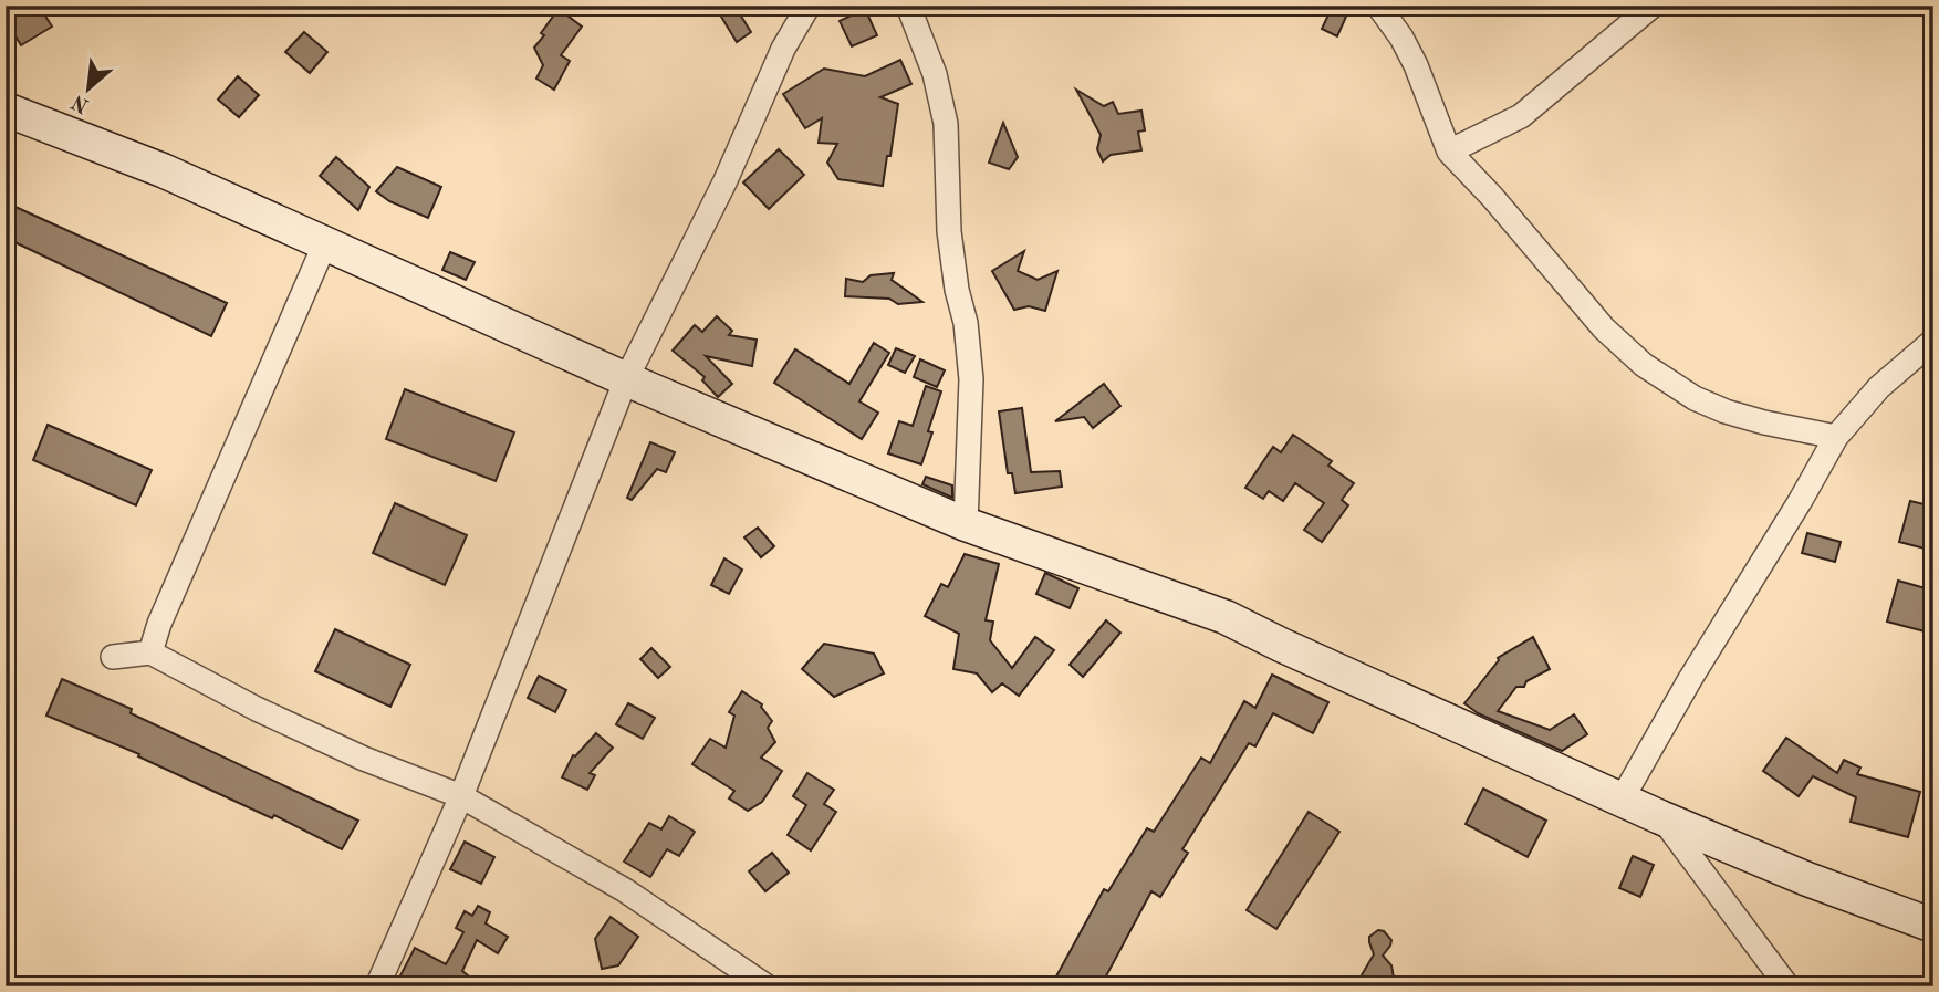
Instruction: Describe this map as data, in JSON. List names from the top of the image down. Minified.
{"north":"bottom left"}
